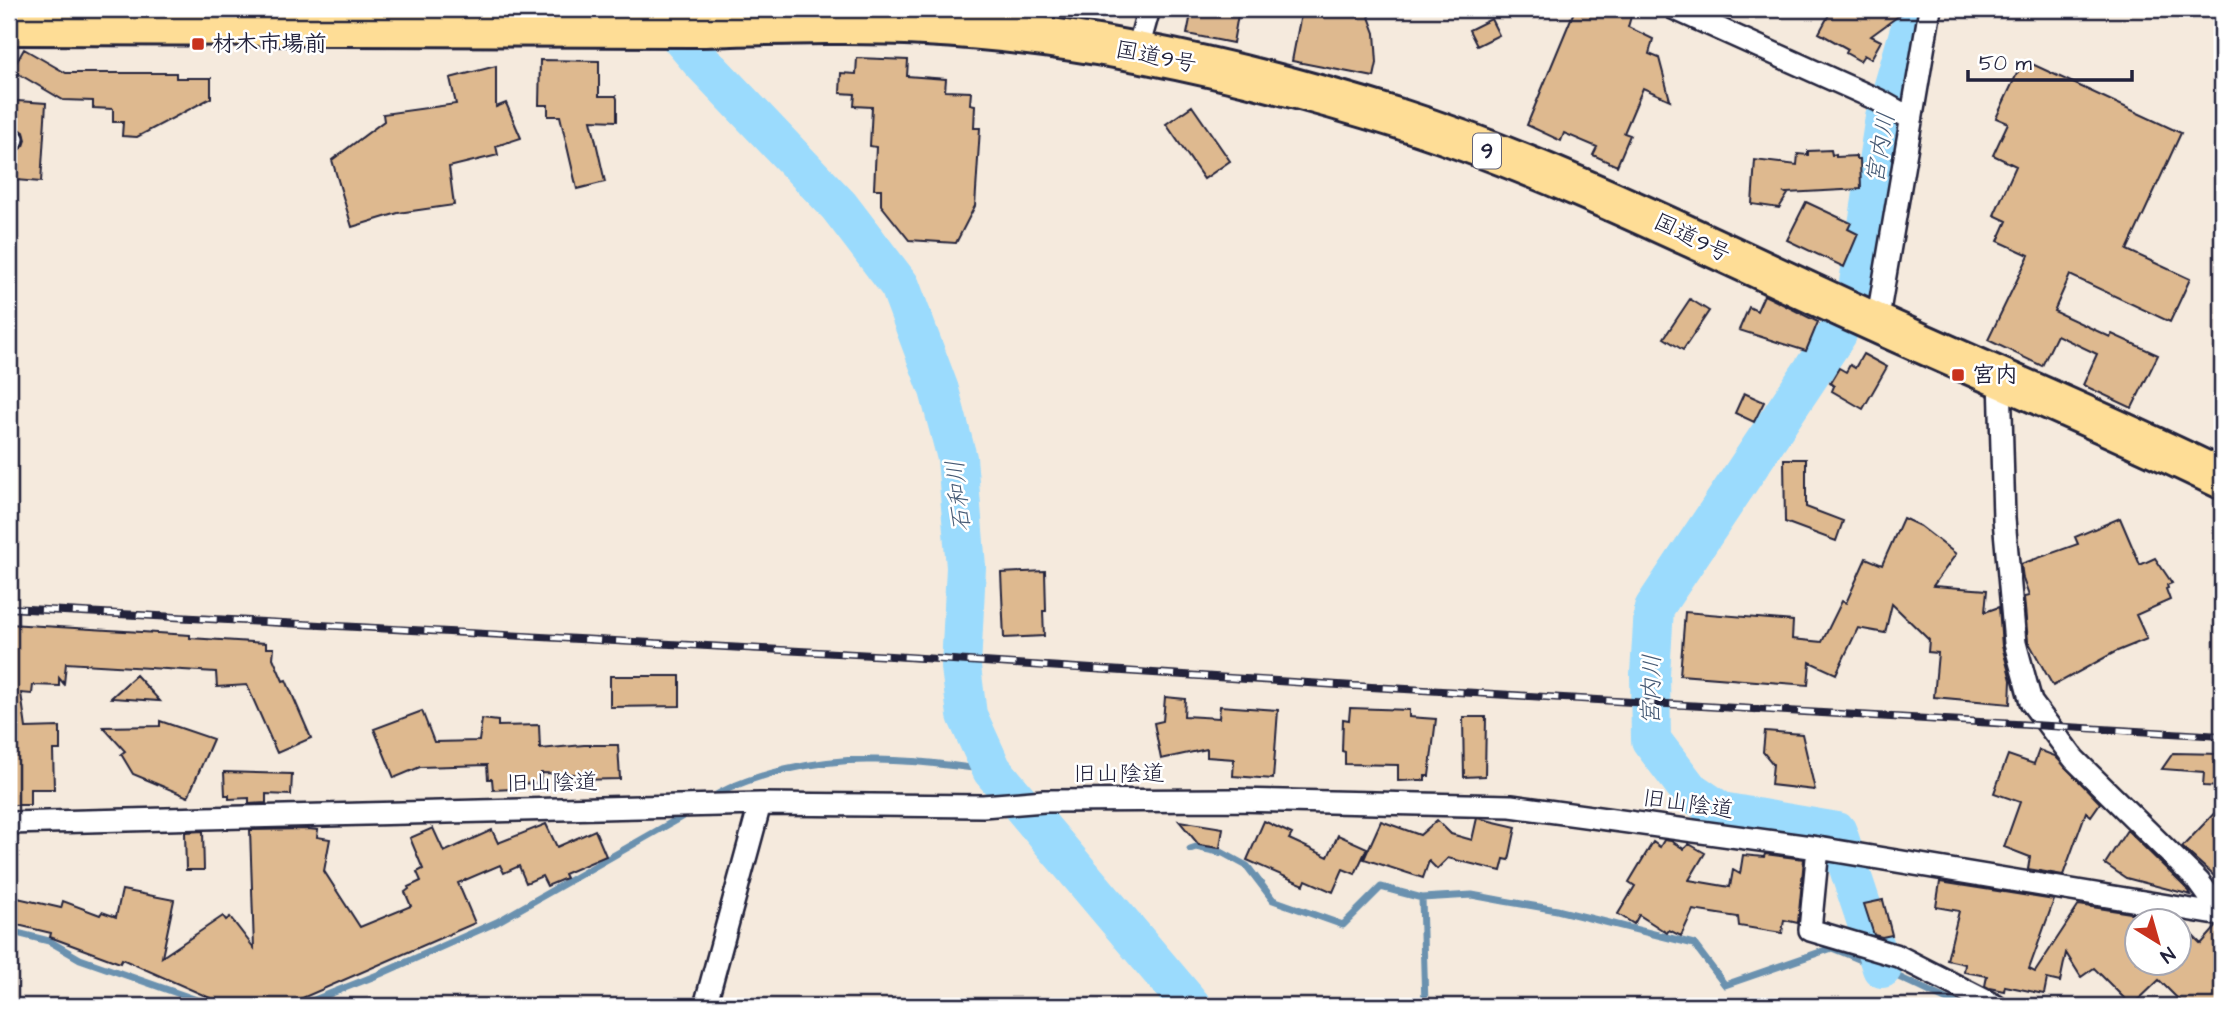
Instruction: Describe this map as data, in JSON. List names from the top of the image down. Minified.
{"streets":{"highway":["国道9号","9"],"street":["旧山陰道"]},"water":["宮内川","石和川"],"places":{"transit":["材木市場前","宮内"]},"scale_bar":"50 m","north":"bottom right"}
